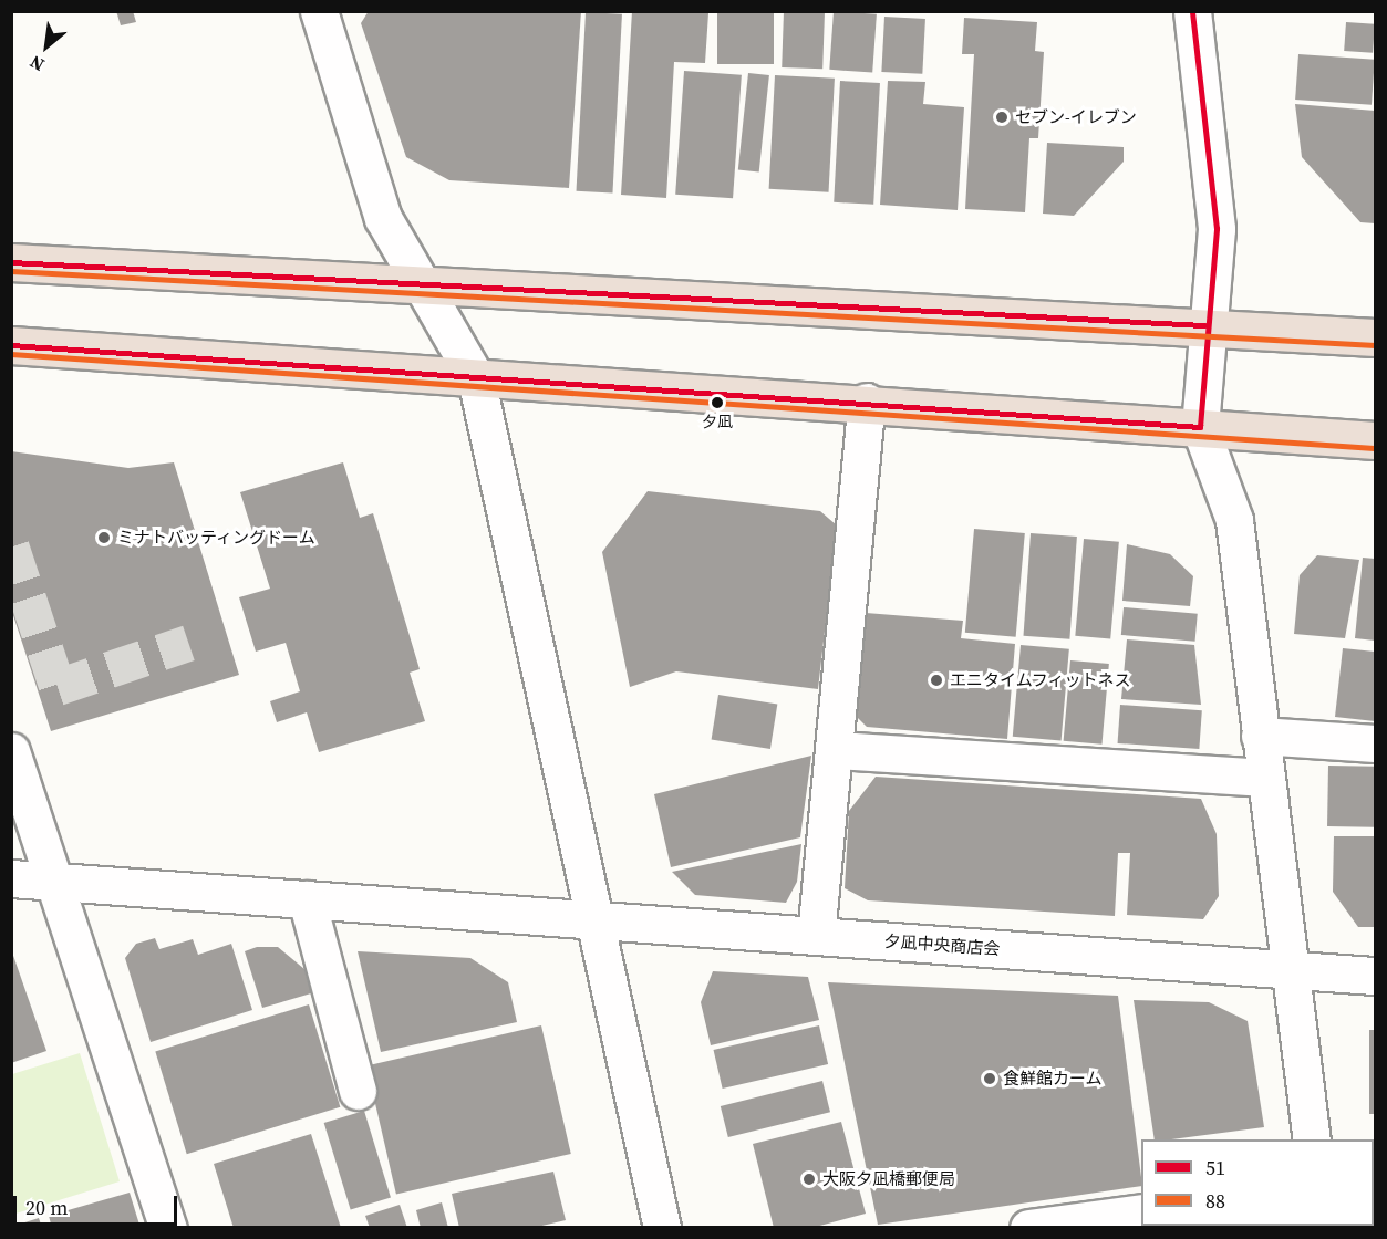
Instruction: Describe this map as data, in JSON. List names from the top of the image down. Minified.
{"streets":{"street":["夕凪中央商店会"]},"places":["セブン-イレブン","夕凪","ミナトバッティングドーム","エニタイムフィットネス","食鮮館カーム","大阪夕凪橋郵便局"],"lines":["transit line 51","transit line 88"],"legend":["51","88"],"scale_bar":"20 m","north":"bottom left"}
